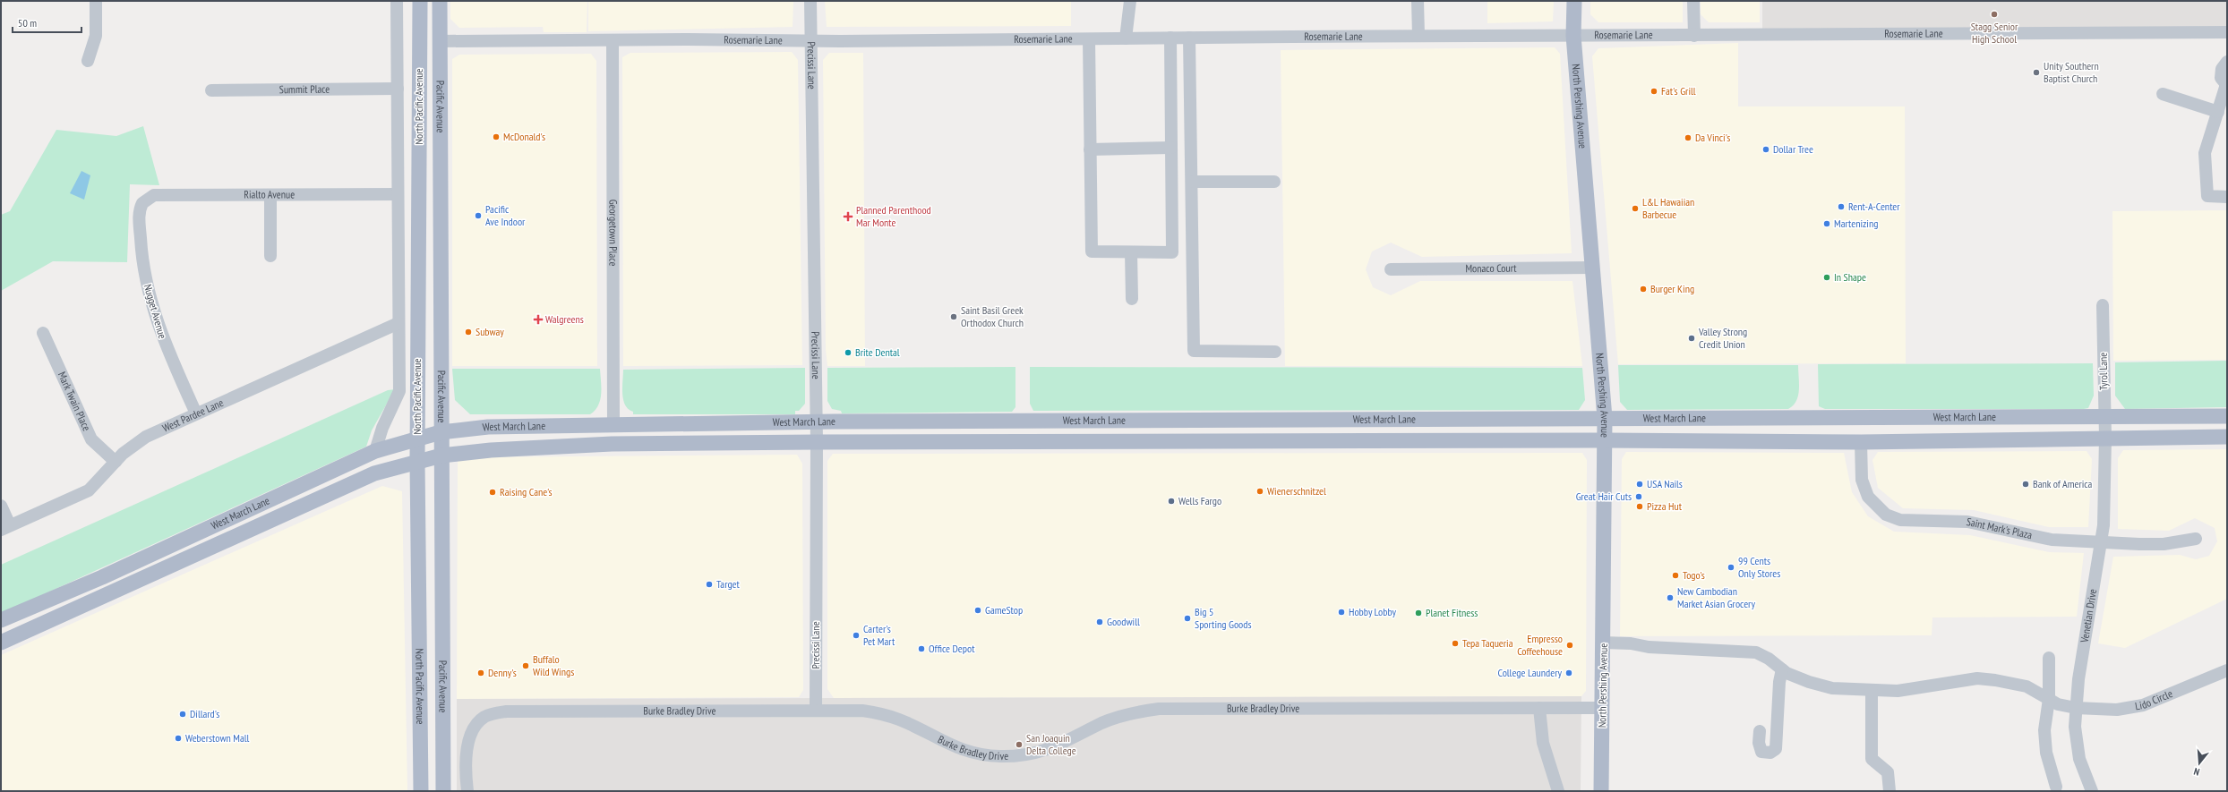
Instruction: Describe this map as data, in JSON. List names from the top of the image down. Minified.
{"streets":{"main road":["North Pacific Avenue","Pacific Avenue","North Pershing Avenue","West March Lane"],"street":["Rosemarie Lane","Precissi Lane","Summit Place","Rialto Avenue","Georgetown Place","Monaco Court","Nugget Avenue","Tyrol Lane","Mark Twain Place","West Pardee Lane","Saint Mark's Plaza","Venetian Drive","Lido Circle","Burke Bradley Drive"]},"crossings":[["Rosemarie Lane","Precissi Lane"],["Rosemarie Lane","Pacific Avenue"],["Rosemarie Lane","North Pershing Avenue"],["Rosemarie Lane","Georgetown Place"],["Precissi Lane","West March Lane"],["Precissi Lane","Burke Bradley Drive"],["North Pacific Avenue","West March Lane"],["Pacific Avenue","West March Lane"],["North Pershing Avenue","Monaco Court"],["North Pershing Avenue","West March Lane"],["North Pershing Avenue","Lido Circle"],["North Pershing Avenue","Burke Bradley Drive"],["Rialto Avenue","Nugget Avenue"],["Georgetown Place","West March Lane"],["Nugget Avenue","West Pardee Lane"],["Tyrol Lane","West March Lane"],["Tyrol Lane","Venetian Drive"],["Mark Twain Place","West Pardee Lane"],["West March Lane","Saint Mark's Plaza"],["West March Lane","Venetian Drive"],["Saint Mark's Plaza","Venetian Drive"],["Venetian Drive","Lido Circle"]],"places":{"other":["Stagg Senior High School","Unity Southern Baptist Church","Fat's Grill","McDonald's","Da Vinci's","Dollar Tree","Rent-A-Center","L&L Hawaiian Barbecue","Pacific Ave Indoor","Martenizing","In Shape","Burger King","Saint Basil Greek Orthodox Church","Subway","Valley Strong Credit Union","Brite Dental","USA Nails","Bank of America","Wienerschnitzel","Raising Cane's","Great Hair Cuts","Wells Fargo","Pizza Hut","99 Cents Only Stores","Togo's","Target","New Cambodian Market Asian Grocery","GameStop","Hobby Lobby","Planet Fitness","Big 5 Sporting Goods","Goodwill","Carter's Pet Mart","Tepa Taqueria","Empresso Coffeehouse","Office Depot","Buffalo Wild Wings","Denny's","College Laundery","Dillard's","Weberstown Mall","San Joaquin Delta College"],"health":["Planned Parenthood Mar Monte","Walgreens"]},"scale_bar":"50 m","north":"bottom"}
